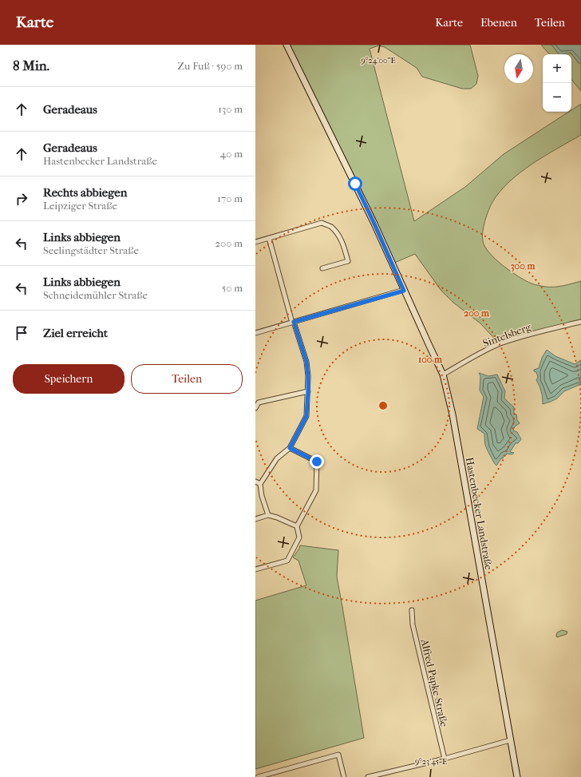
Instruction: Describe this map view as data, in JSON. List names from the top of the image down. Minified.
{"streets":{"main road":["Hastenbecker Landstraße"],"street":["Sintelsberg","Alfred-Papke-Straße"]},"crossings":[["Sintelsberg","Hastenbecker Landstraße"]],"north":"bottom","page":{"header":"Karte","nav":["Karte","Ebenen","Teilen"],"heading":["8 Min.","Zu Fuß · 590 m"],"map_buttons":["+","−"],"list":[["Geradeaus","130 m"],["Geradeaus","Hastenbecker Landstraße","40 m"],["Rechts abbiegen","Leipziger Straße","170 m"],["Links abbiegen","Seelingstädter Straße","200 m"],["Links abbiegen","Schneidemühler Straße","50 m"],"Ziel erreicht"],"buttons":["Speichern","Teilen"]},"coordinates":["9°24'00\"E","9°23'45\"E"],"rings":["300 m","200 m","100 m"]}
